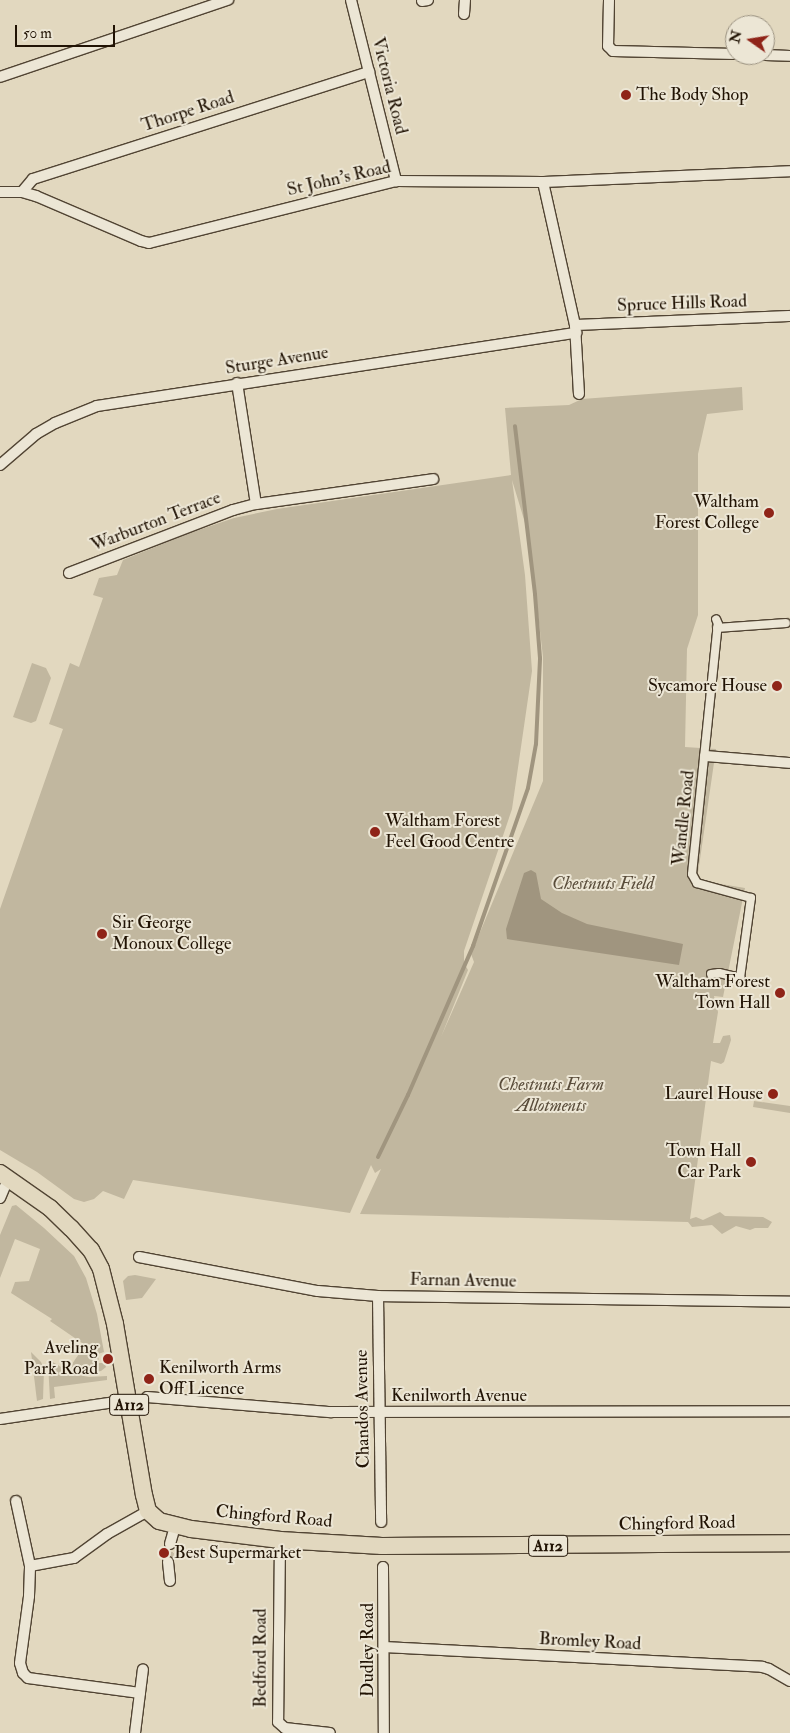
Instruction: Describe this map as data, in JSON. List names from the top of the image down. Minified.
{"streets":{"main road":["A112","Chingford Road"],"street":["Victoria Road","Thorpe Road","St John's Road","Spruce Hills Road","Sturge Avenue","Warburton Terrace","Wandle Road","Farnan Avenue","Kenilworth Avenue","Chandos Avenue","Bromley Road","Dudley Road","Bedford Road"]},"crossings":[["Victoria Road","Thorpe Road"],["Victoria Road","St John's Road"],["Thorpe Road","St John's Road"],["Spruce Hills Road","Sturge Avenue"],["Farnan Avenue","Chandos Avenue"],["Kenilworth Avenue","A112"],["Kenilworth Avenue","Chandos Avenue"],["A112","Chingford Road"],["Chingford Road","Bedford Road"],["Bromley Road","Dudley Road"]],"parks":["Chestnuts Field","Chestnuts Farm Allotments"],"places":["The Body Shop","Waltham Forest College","Sycamore House","Waltham Forest Feel Good Centre","Sir George Monoux College","Waltham Forest Town Hall","Laurel House","Town Hall Car Park","Aveling Park Road","Kenilworth Arms Off Licence","Best Supermarket"],"scale_bar":"50 m","north":"left"}
